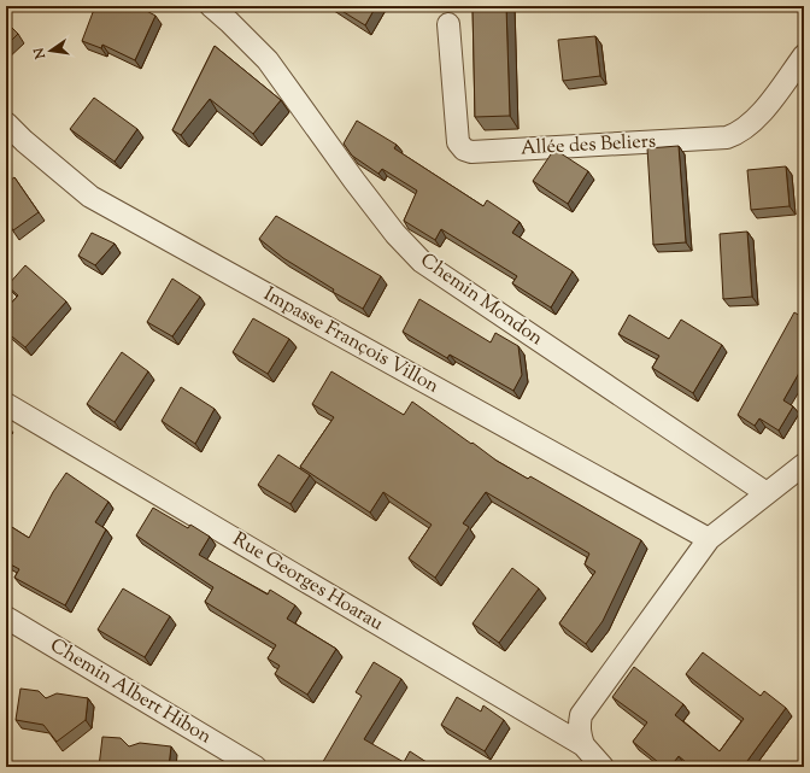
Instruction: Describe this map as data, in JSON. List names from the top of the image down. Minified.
{"streets":{"street":["Allée des Beliers","Chemin Mondon","Impasse François Villon","Rue Georges Hoarau","Chemin Albert Hibon"]},"north":"left"}
